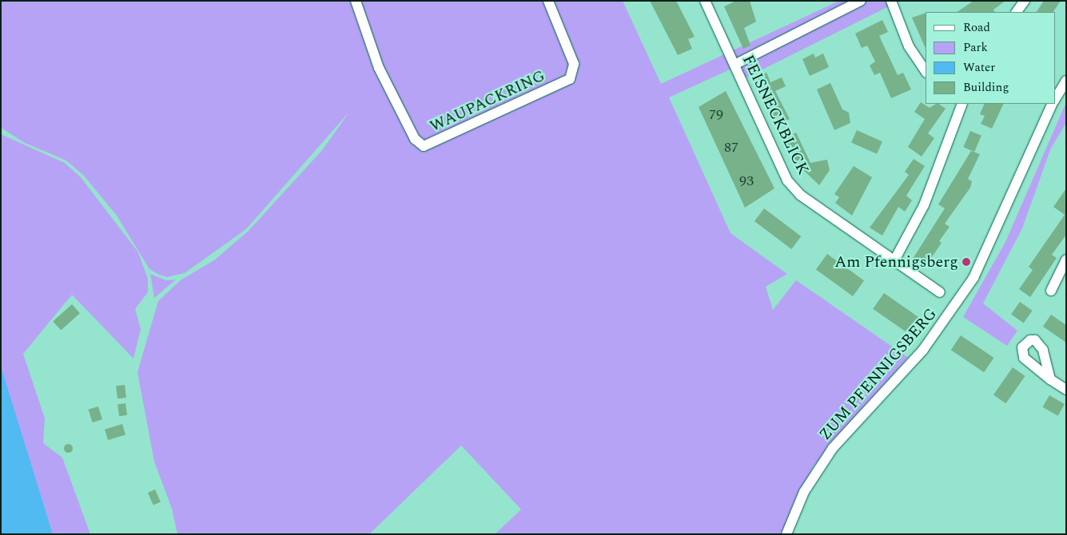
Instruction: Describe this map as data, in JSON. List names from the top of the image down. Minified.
{"streets":{"street":["WAUPACKRING","FEISNECKBLICK","ZUM PFENNIGSBERG"]},"places":["Am Pfennigsberg"],"house_numbers":["79","87","93"],"legend":["Road","Park","Water","Building"]}
